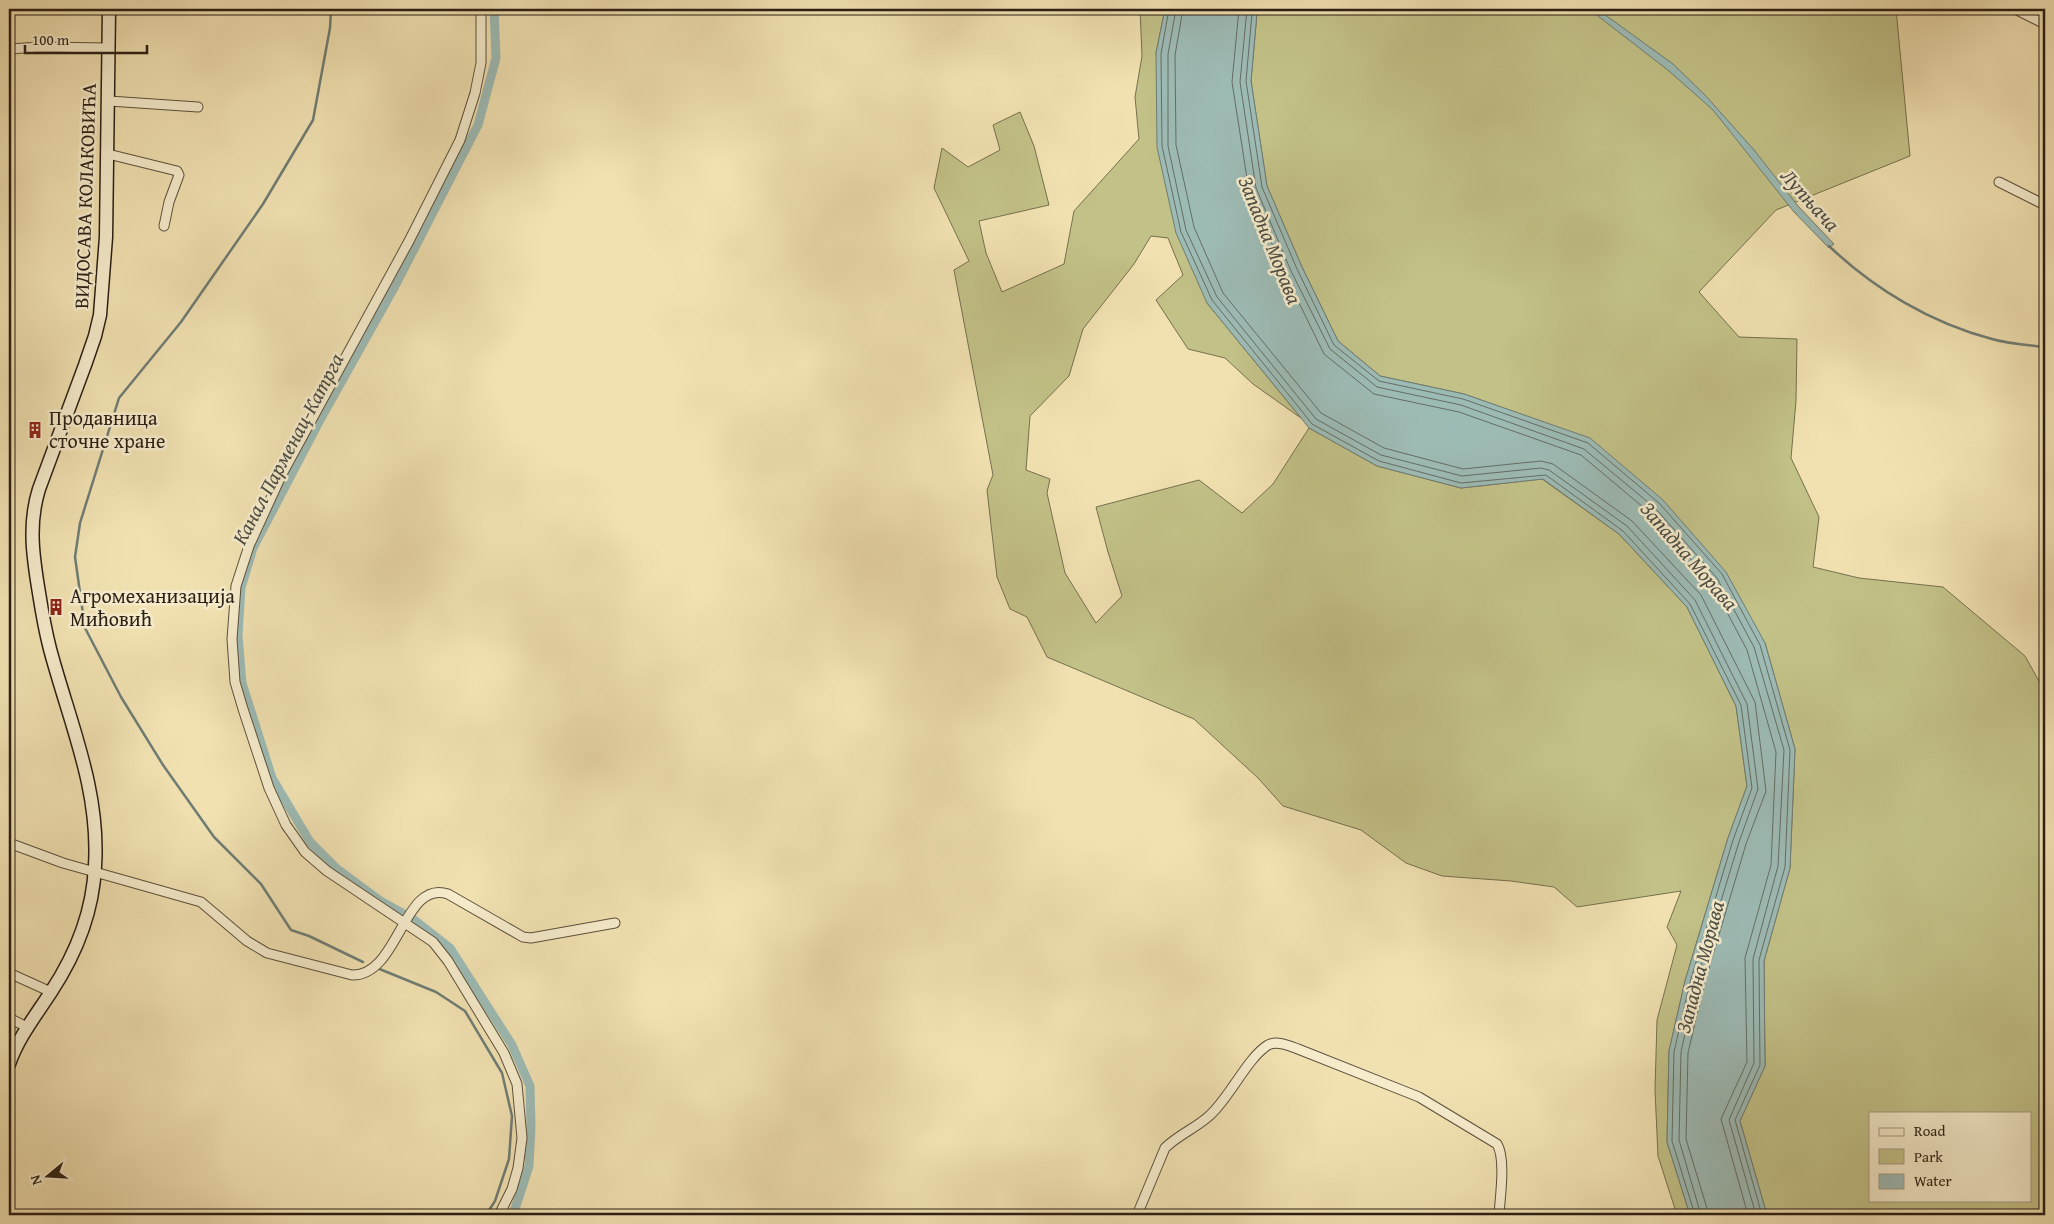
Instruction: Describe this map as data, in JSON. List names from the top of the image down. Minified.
{"streets":{"street":["ВИДОСАВА КОЛАКОВИЋА"]},"water":["Лупњача","Западна Морава","Канал Парменац-Катрга"],"places":{"building":["Продавница сточне хране","Агромеханизација Мићовић"]},"legend":["Road","Park","Water"],"scale_bar":"100 m","north":"left"}
